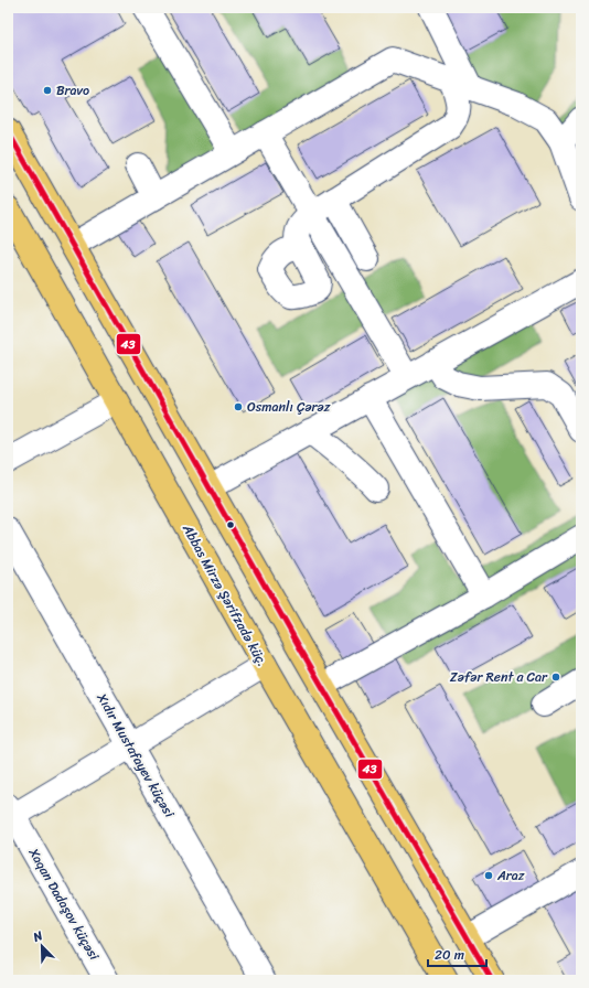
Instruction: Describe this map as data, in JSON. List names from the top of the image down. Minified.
{"streets":{"main road":["Abbas Mirzə Şərifzadə küç."],"street":["Xıdır Mustafayev küçəsi","Xaqan Dadaşov küçəsi"]},"places":["Bravo","Osmanlı Çərəz","Zəfər Rent a Car","Araz"],"lines":["transit line 43"],"scale_bar":"20 m","north":"top left"}
